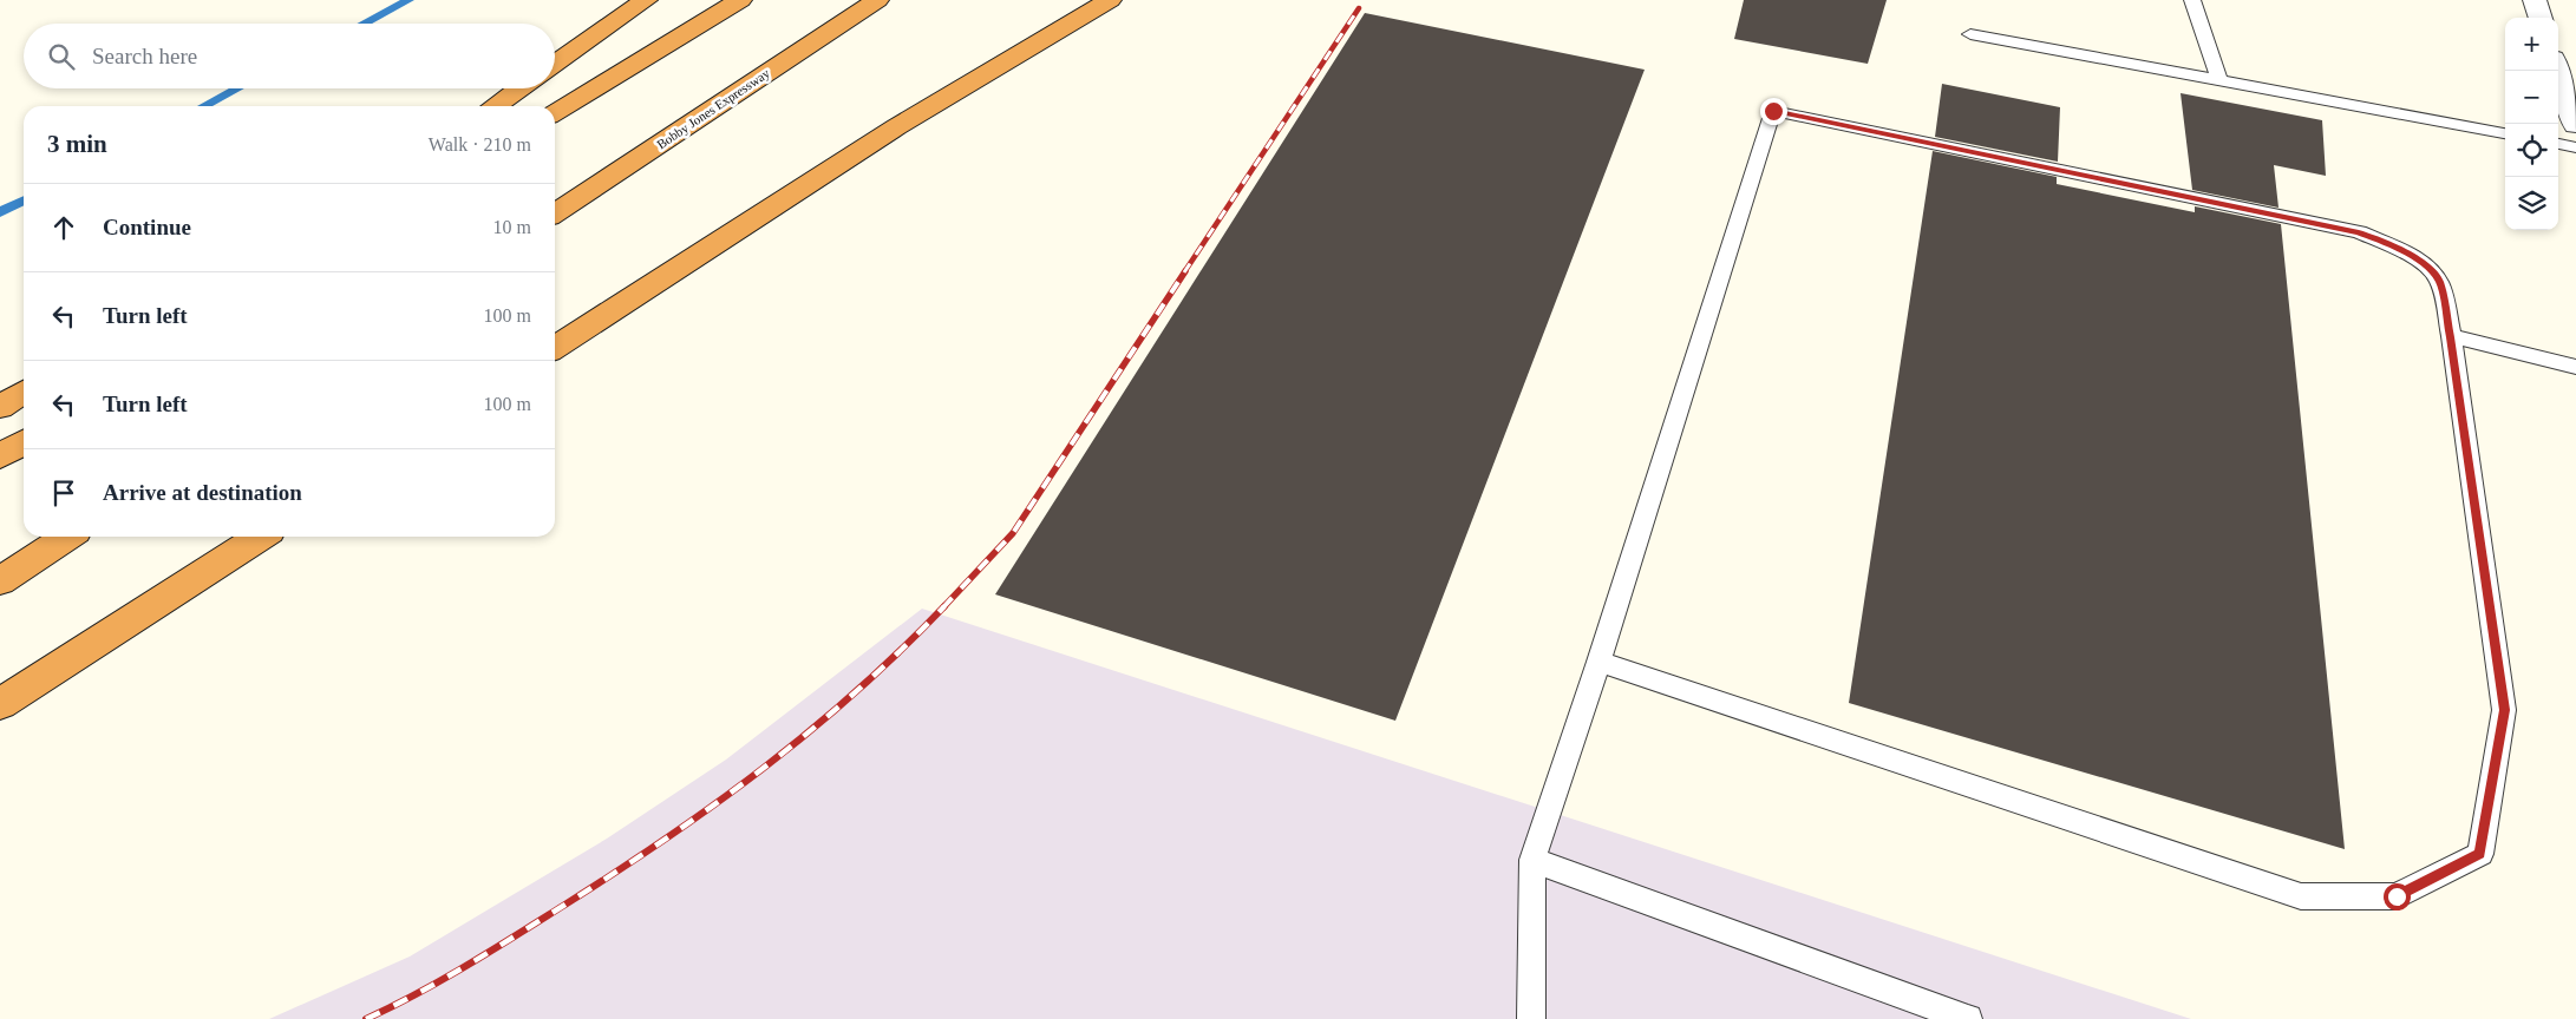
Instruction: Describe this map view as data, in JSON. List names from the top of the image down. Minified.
{"streets":{"highway":["Bobby Jones Expressway"]},"page":{"map_buttons":["+","−"],"search":"Search here","heading":["3 min","Walk · 210 m"],"list":[["Continue","10 m"],["Turn left","100 m"],["Turn left","100 m"],"Arrive at destination"]}}
